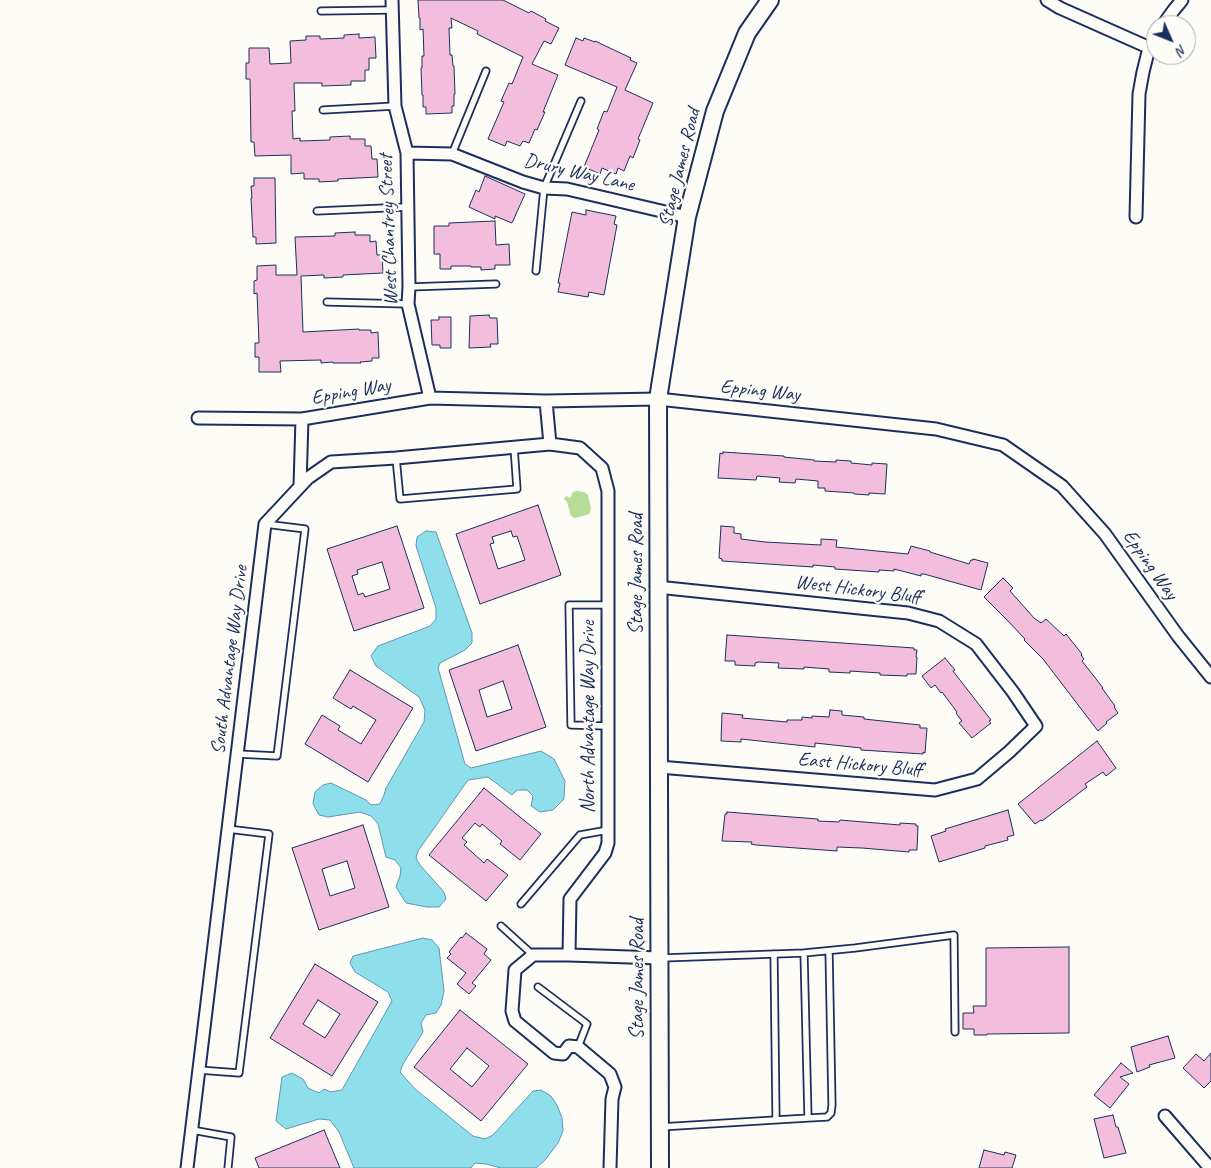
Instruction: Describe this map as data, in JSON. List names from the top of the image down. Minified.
{"streets":{"main road":["Stage James Road"],"street":["Drury Way Lane","West Chantrey Street","Epping Way","West Hickory Bluff","South Advantage Way Drive","North Advantage Way Drive","East Hickory Bluff"]},"crossings":[["Stage James Road","Drury Way Lane"],["Stage James Road","Epping Way"],["Stage James Road","West Hickory Bluff"],["Stage James Road","East Hickory Bluff"],["Drury Way Lane","West Chantrey Street"],["West Chantrey Street","Epping Way"],["West Hickory Bluff","East Hickory Bluff"]],"north":"bottom right"}
